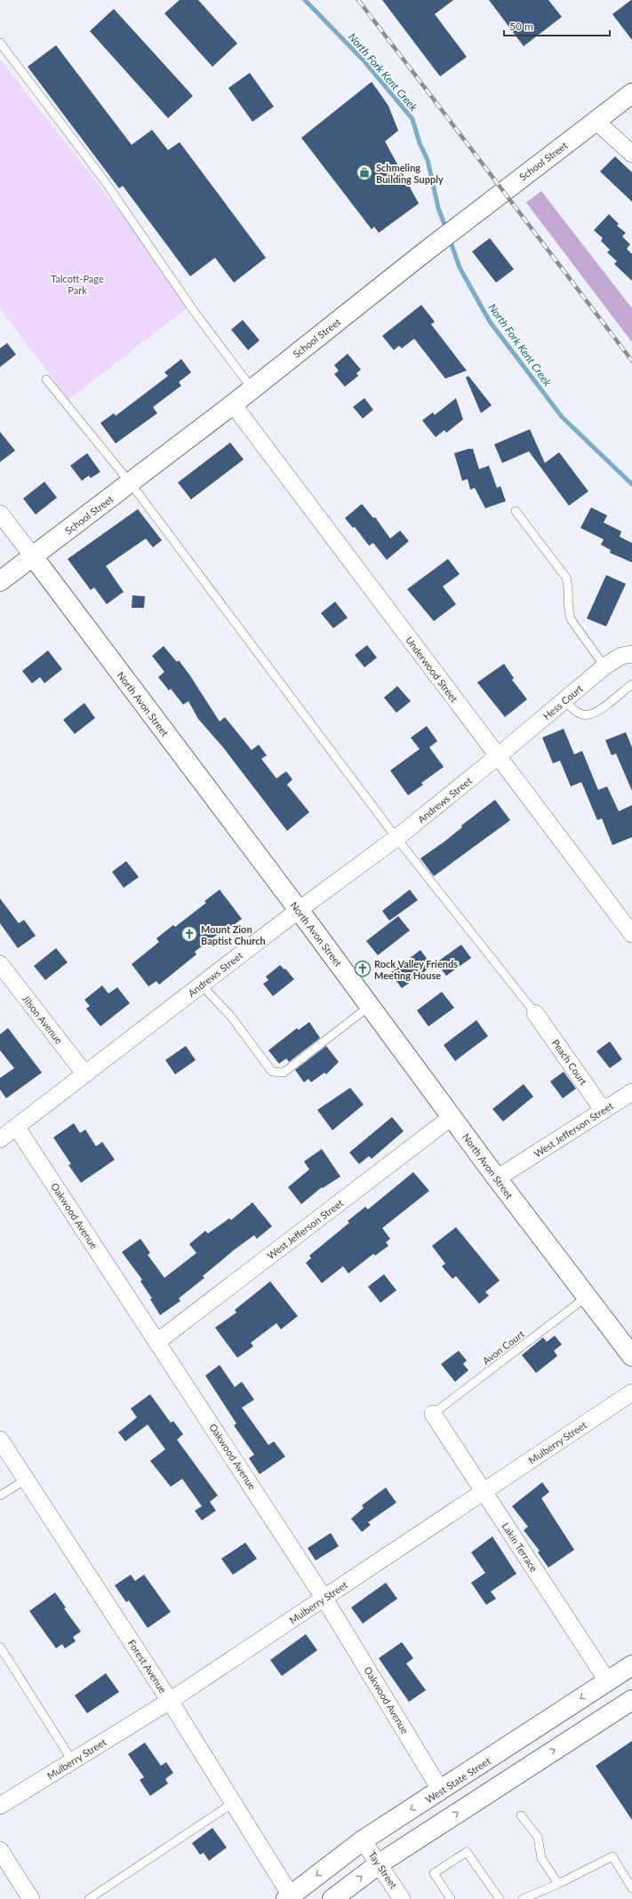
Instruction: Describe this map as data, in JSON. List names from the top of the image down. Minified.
{"streets":{"main road":["School Street","North Avon Street","West State Street"],"street":["Underwood Street","Hess Court","Andrews Street","Jilson Avenue","Peach Court","West Jefferson Street","Oakwood Avenue","Mulberry Street","Lakin Terrace","Forest Avenue","Tay Street"],"lane":["Avon Court"]},"crossings":[["School Street","Underwood Street"],["School Street","North Avon Street"],["Underwood Street","Hess Court"],["Underwood Street","Andrews Street"],["Hess Court","Andrews Street"],["North Avon Street","Andrews Street"],["North Avon Street","West Jefferson Street"],["North Avon Street","Avon Court"],["Andrews Street","Jilson Avenue"],["Andrews Street","Oakwood Avenue"],["Peach Court","West Jefferson Street"],["West Jefferson Street","Oakwood Avenue"],["Oakwood Avenue","Mulberry Street"],["Oakwood Avenue","West State Street"],["Avon Court","Lakin Terrace"],["Mulberry Street","Lakin Terrace"],["Mulberry Street","Forest Avenue"],["Lakin Terrace","West State Street"],["Forest Avenue","West State Street"],["West State Street","Tay Street"]],"water":["North Fork Kent Creek"],"parks":["Talcott-Page Park"],"places":{"shop":["Schmeling Building Supply"],"church":["Mount Zion Baptist Church","Rock Valley Friends Meeting House"]},"scale_bar":"50 m"}
